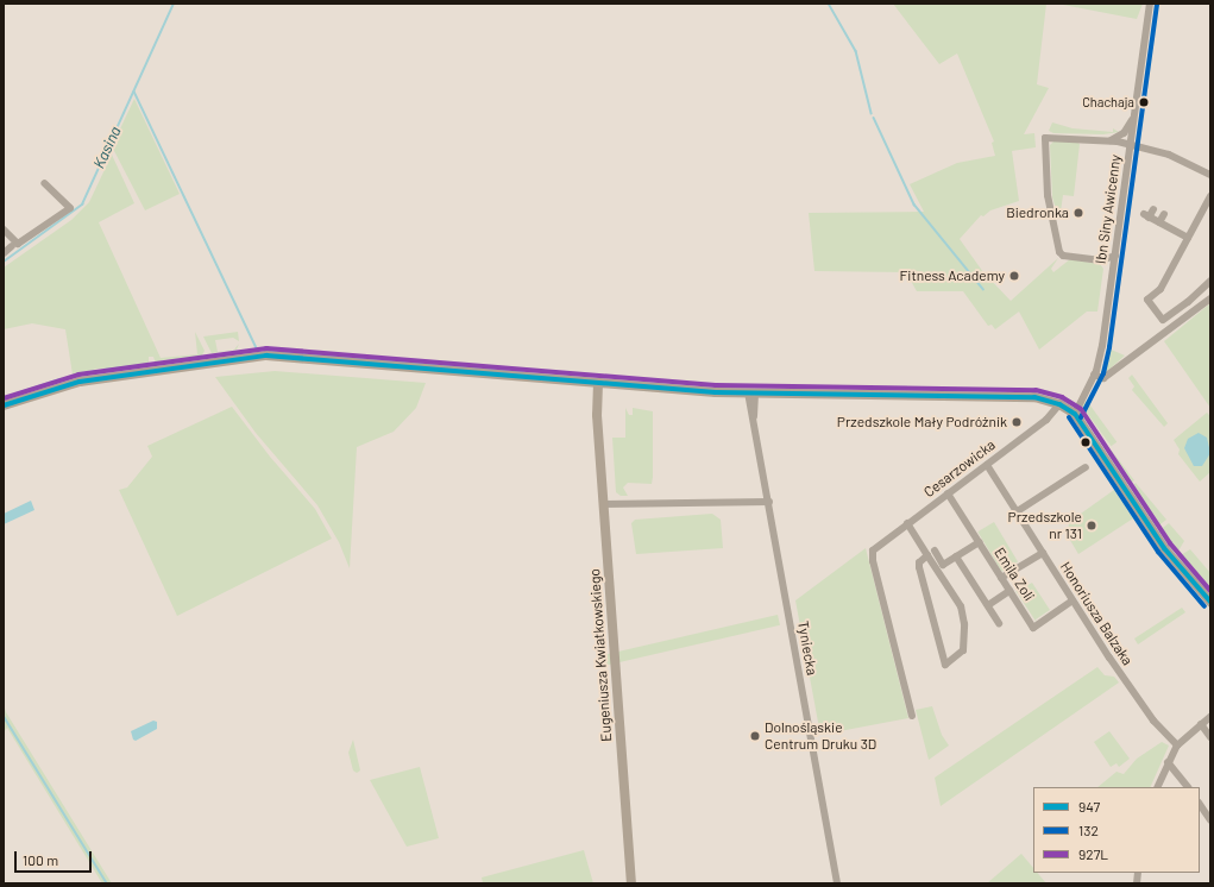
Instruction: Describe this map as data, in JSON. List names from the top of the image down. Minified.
{"streets":{"main road":["Eugeniusza Kwiatkowskiego"],"street":["Ibn Siny Awicenny","Cesarzowicka","Emila Zoli","Honoriusza Balzaka","Tyniecka"]},"crossings":[["Cesarzowicka","Emila Zoli"],["Cesarzowicka","Honoriusza Balzaka"],["Emila Zoli","Honoriusza Balzaka"]],"water":["Kasina"],"places":["Chachaja","Biedronka","Fitness Academy","Przedszkole Mały Podróżnik","Przedszkole nr 131","Dolnośląskie Centrum Druku 3D"],"lines":["transit line 132","transit line 927L","transit line 947"],"legend":["947","132","927L"],"scale_bar":"100 m"}
